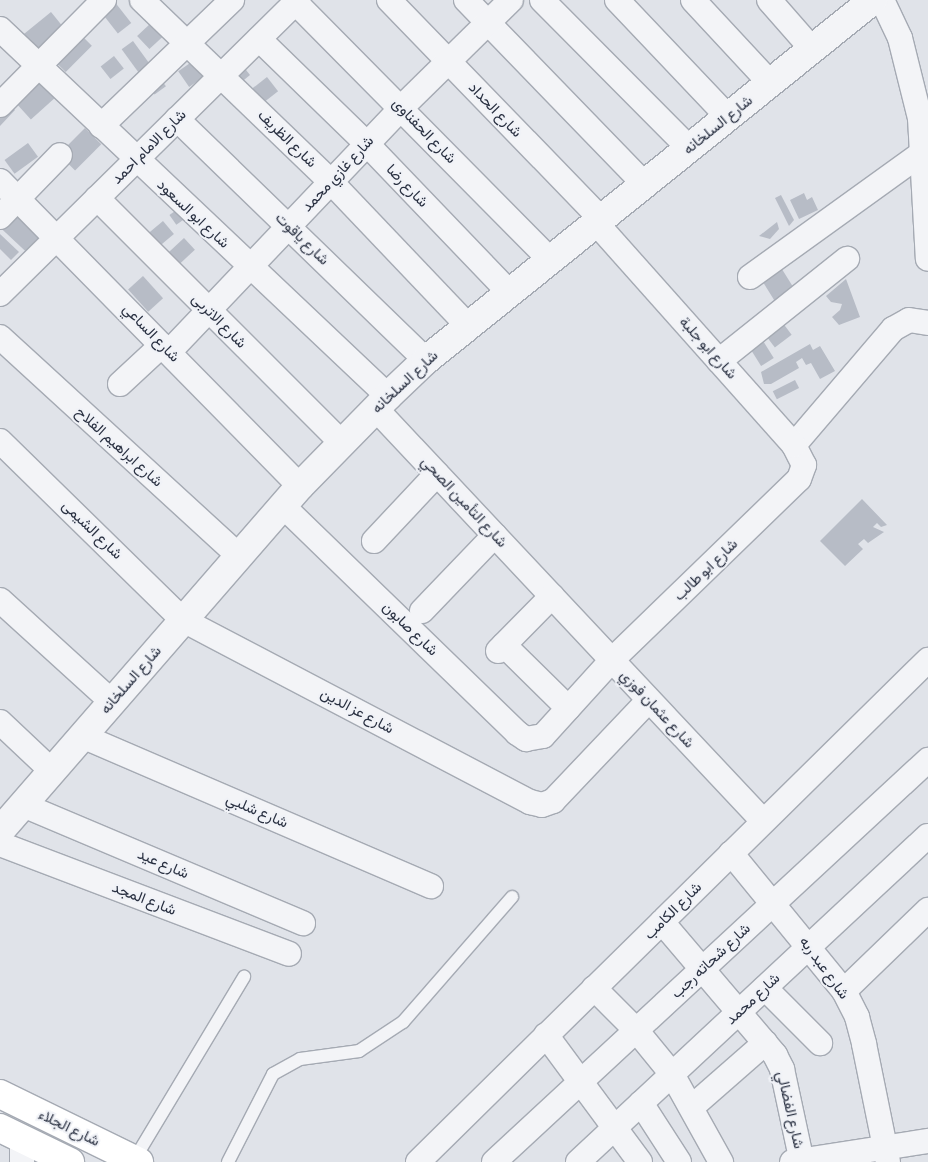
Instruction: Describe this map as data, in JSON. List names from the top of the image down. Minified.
{"streets":{"main road":["شارع الجلاء"],"street":["شارع الحداد","شارع السلخانه","شارع الحفناوى","شارع الظريف","شارع الامام احمد","شارع غازي محمد","شارع رضا","شارع ابو السعود","شارع ياقوت","شارع الاتربى","شارع الساعي","شارع ابو جلبة","شارع ابراهيم الفلاح","شارع التأمين الصحي","شارع الشيمى","شارع ابو طالب","شارع صابون","شارع عثمان فوزي","شارع عز الدين","شارع شلبي","شارع عيد","شارع المجد","شارع الكامب","شارع شحاته رجب","شارع عبد ربه","شارع محمد","شارع الفضالي"]},"crossings":[["شارع الحداد","شارع السلخانه"],["شارع الحداد","شارع غازي محمد"],["شارع الحداد","شارع ابو جلبة"],["شارع السلخانه","شارع الحفناوى"],["شارع السلخانه","شارع الظريف"],["شارع السلخانه","شارع رضا"],["شارع السلخانه","شارع ابو السعود"],["شارع السلخانه","شارع ياقوت"],["شارع السلخانه","شارع الاتربى"],["شارع السلخانه","شارع الساعي"],["شارع السلخانه","شارع ابو جلبة"],["شارع السلخانه","شارع ابراهيم الفلاح"],["شارع السلخانه","شارع التأمين الصحي"],["شارع السلخانه","شارع الشيمى"],["شارع السلخانه","شارع صابون"],["شارع السلخانه","شارع عز الدين"],["شارع السلخانه","شارع شلبي"],["شارع السلخانه","شارع عيد"],["شارع السلخانه","شارع المجد"],["شارع الحفناوى","شارع الامام احمد"],["شارع الحفناوى","شارع غازي محمد"],["شارع الظريف","شارع الامام احمد"],["شارع الظريف","شارع غازي محمد"],["شارع الامام احمد","شارع رضا"],["شارع الامام احمد","شارع ابو السعود"],["شارع الامام احمد","شارع ياقوت"],["شارع الامام احمد","شارع الاتربى"],["شارع الامام احمد","شارع الساعي"],["شارع غازي محمد","شارع رضا"],["شارع غازي محمد","شارع ابو السعود"],["شارع غازي محمد","شارع ياقوت"],["شارع غازي محمد","شارع الاتربى"],["شارع غازي محمد","شارع الساعي"],["شارع ابو السعود","شارع التأمين الصحي"],["شارع الساعي","شارع صابون"],["شارع ابو جلبة","شارع ابو طالب"],["شارع التأمين الصحي","شارع عثمان فوزي"],["شارع الشيمى","شارع عز الدين"],["شارع ابو طالب","شارع صابون"],["شارع ابو طالب","شارع عثمان فوزي"],["شارع عثمان فوزي","شارع عز الدين"],["شارع عثمان فوزي","شارع الكامب"],["شارع الكامب","شارع عبد ربه"],["شارع الكامب","شارع الفضالي"],["شارع شحاته رجب","شارع عبد ربه"],["شارع شحاته رجب","شارع الفضالي"],["شارع عبد ربه","شارع محمد"],["شارع محمد","شارع الفضالي"]]}
